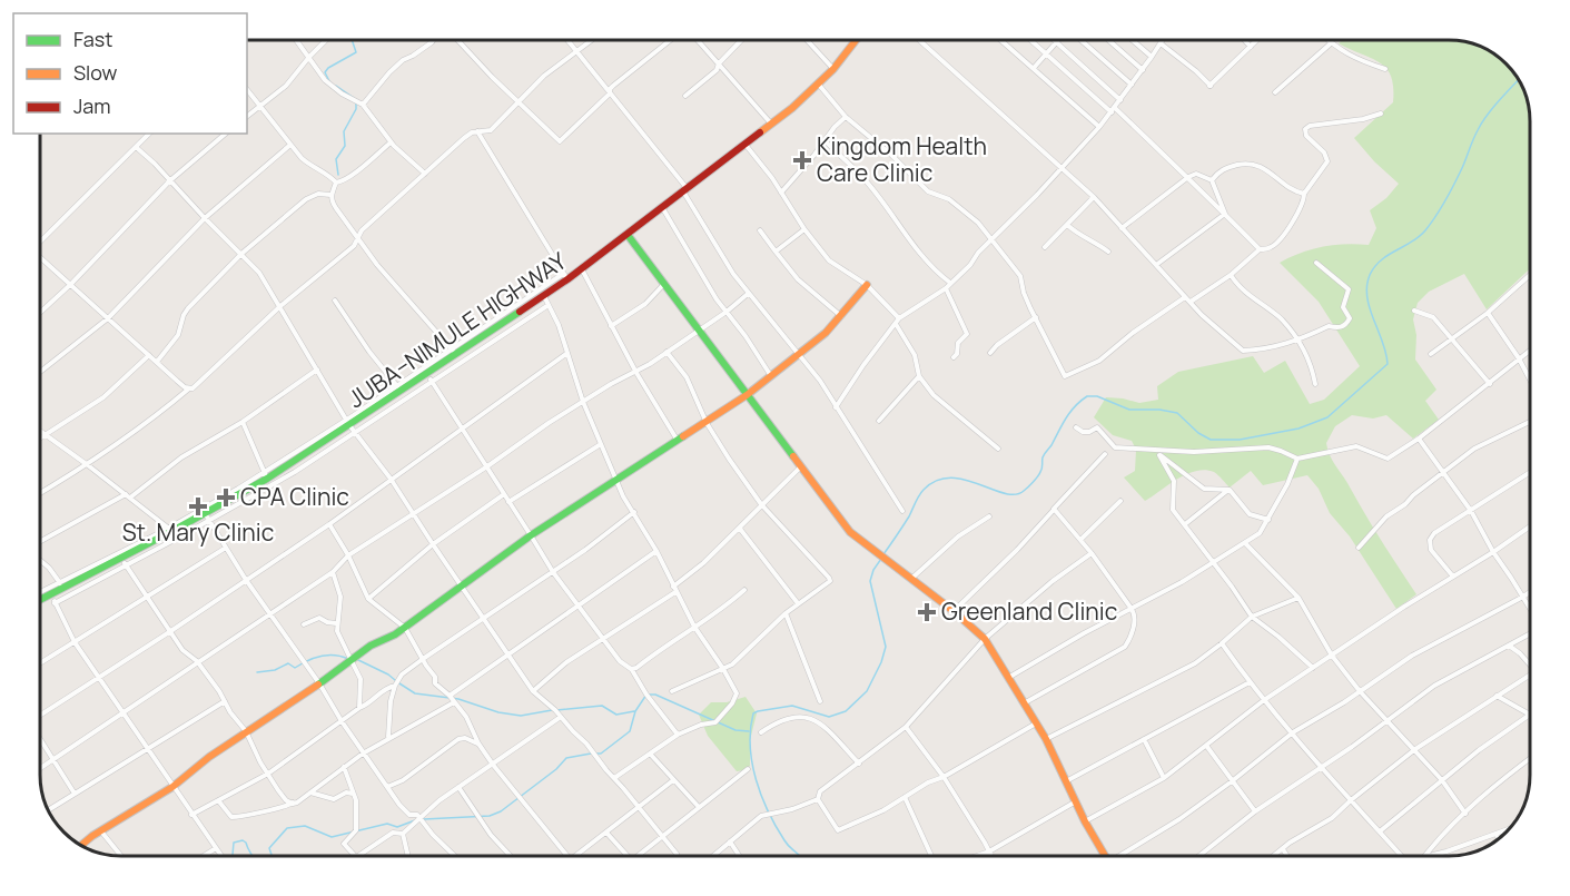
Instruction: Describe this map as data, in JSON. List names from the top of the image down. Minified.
{"streets":{"street":["JUBA–NIMULE HIGHWAY"]},"places":{"health":["Kingdom Health Care Clinic","CPA Clinic","St. Mary Clinic","Greenland Clinic"]},"legend":["Fast","Slow","Jam"]}
